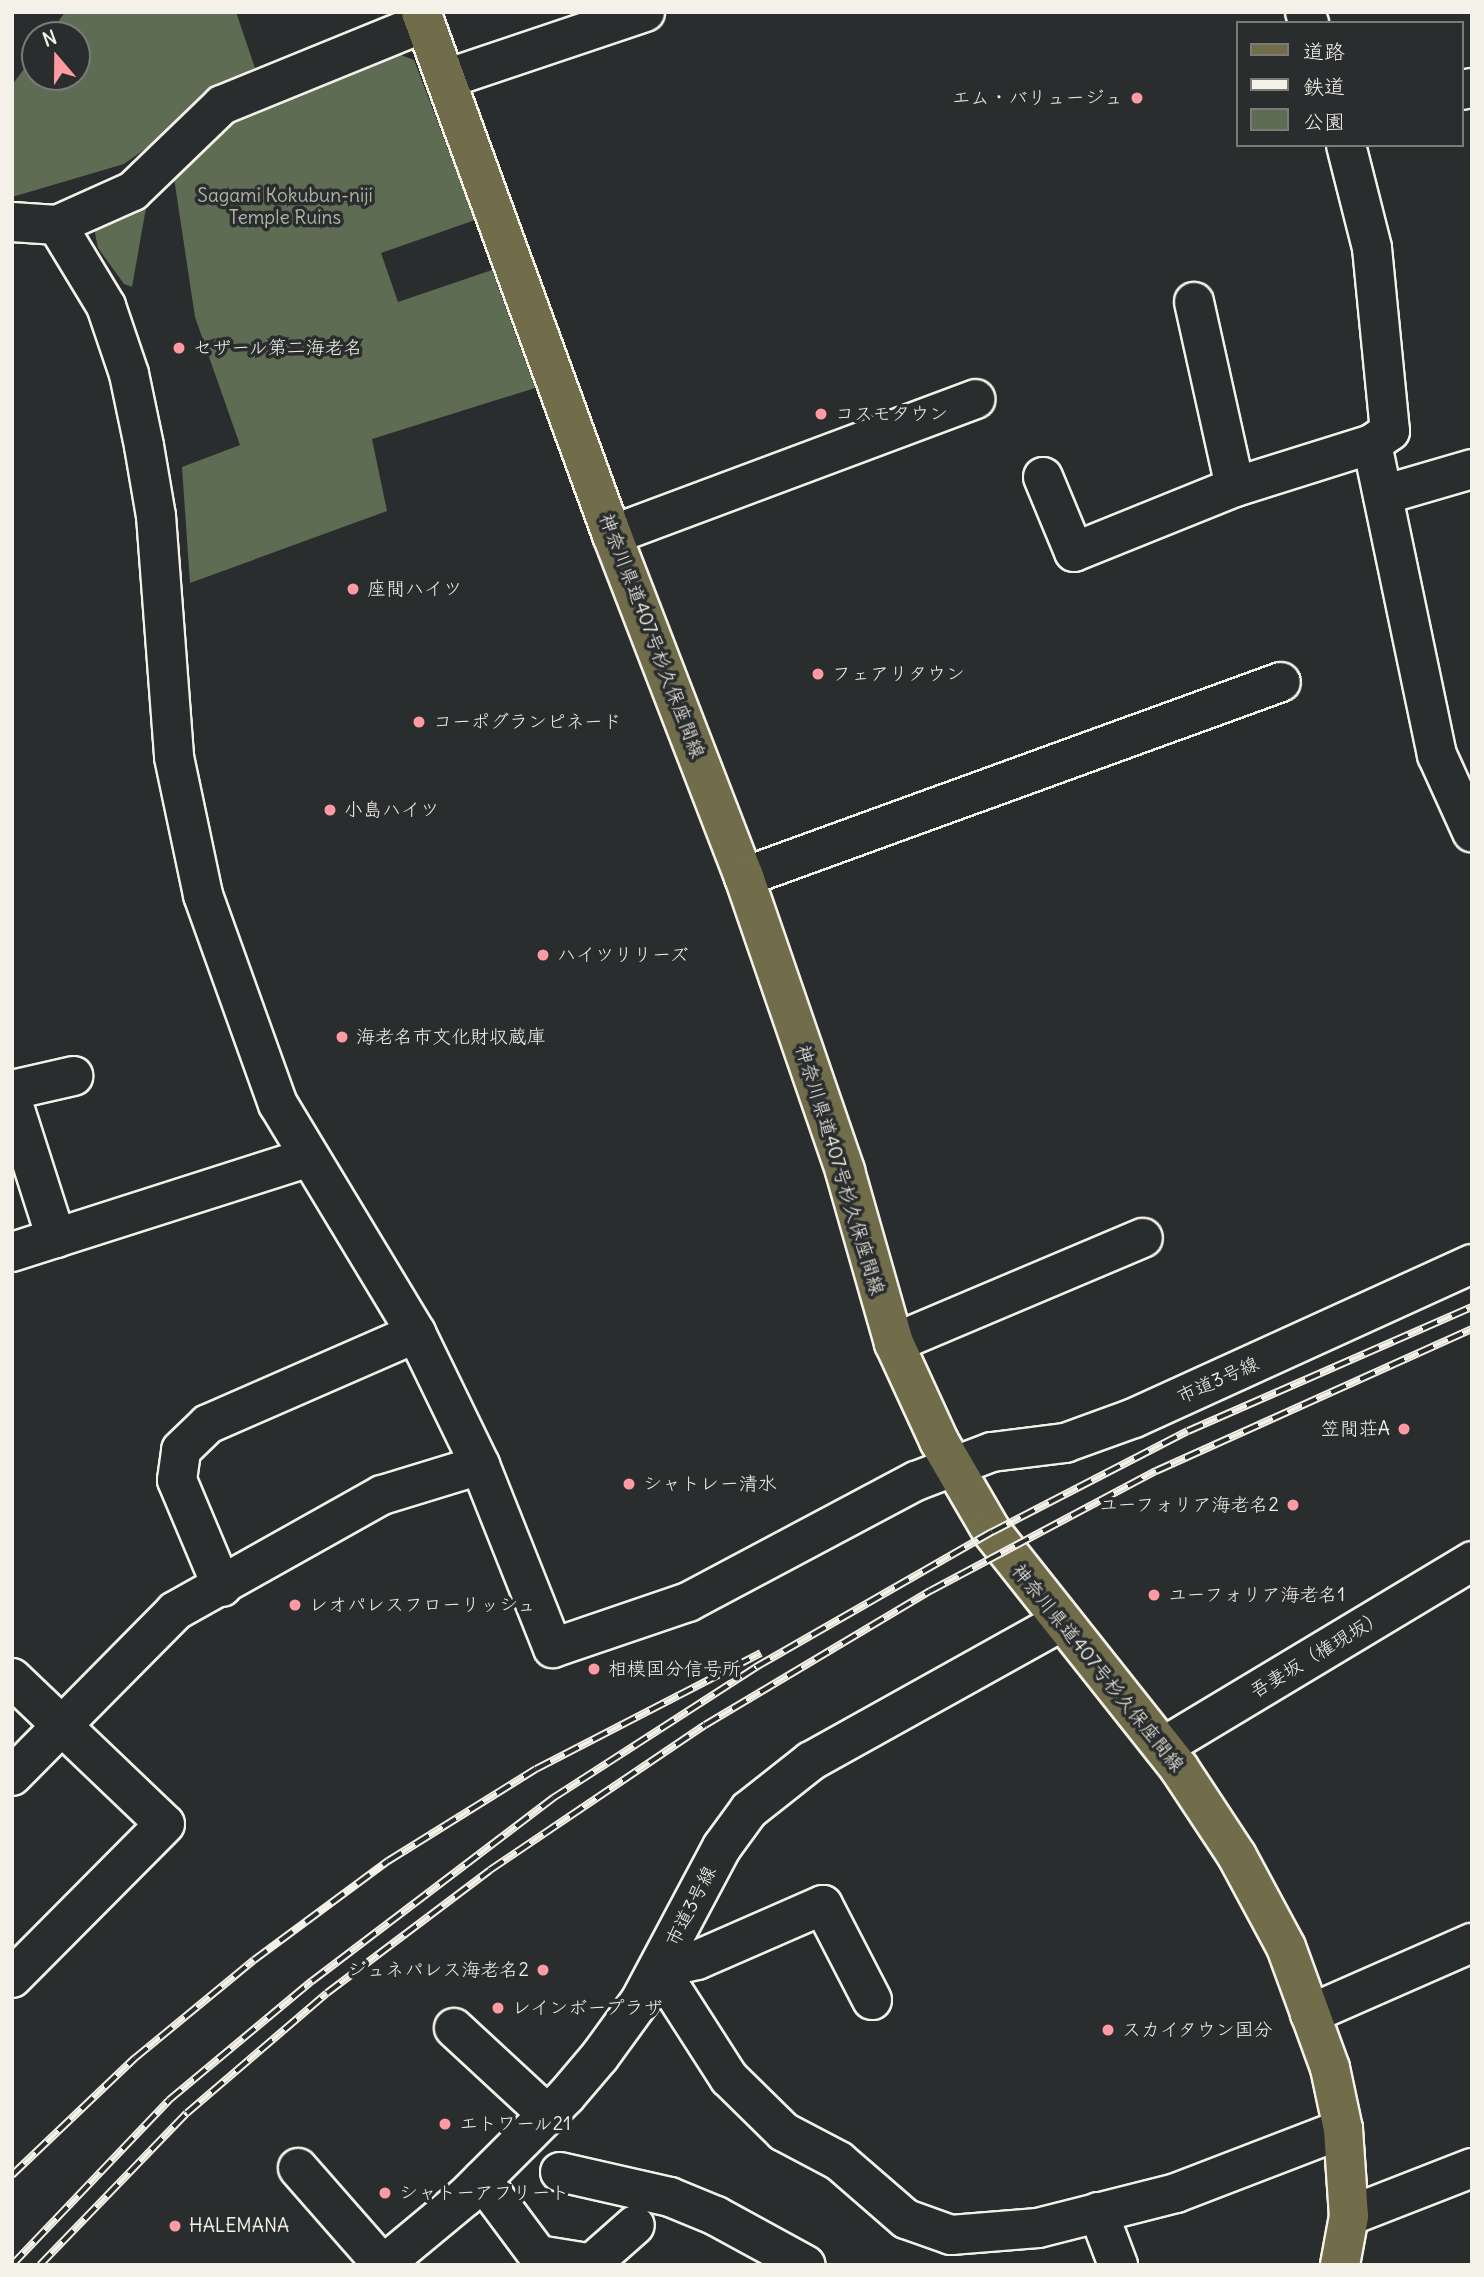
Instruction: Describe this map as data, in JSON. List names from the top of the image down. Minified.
{"streets":{"main road":["神奈川県道407号杉久保座間線"],"street":["市道3号線","吾妻坂（権現坂）"]},"crossings":[["神奈川県道407号杉久保座間線","市道3号線"],["神奈川県道407号杉久保座間線","吾妻坂（権現坂）"]],"parks":["Sagami Kokubun-niji Temple Ruins"],"places":["エム・バリュージュ","セザール第二海老名","コスモタウン","座間ハイツ","フェアリタウン","コーポグランピネード","小島ハイツ","ハイツリリーズ","海老名市文化財収蔵庫","笠間荘A","シャトレー清水","ユーフォリア海老名2","ユーフォリア海老名1","レオパレスフローリッシュ","相模国分信号所","ジュネパレス海老名2","レインボープラザ","スカイタウン国分","エトワール21","シャトーアフリート","HALEMANA"],"legend":["道路","鉄道","公園"],"north":"top"}
